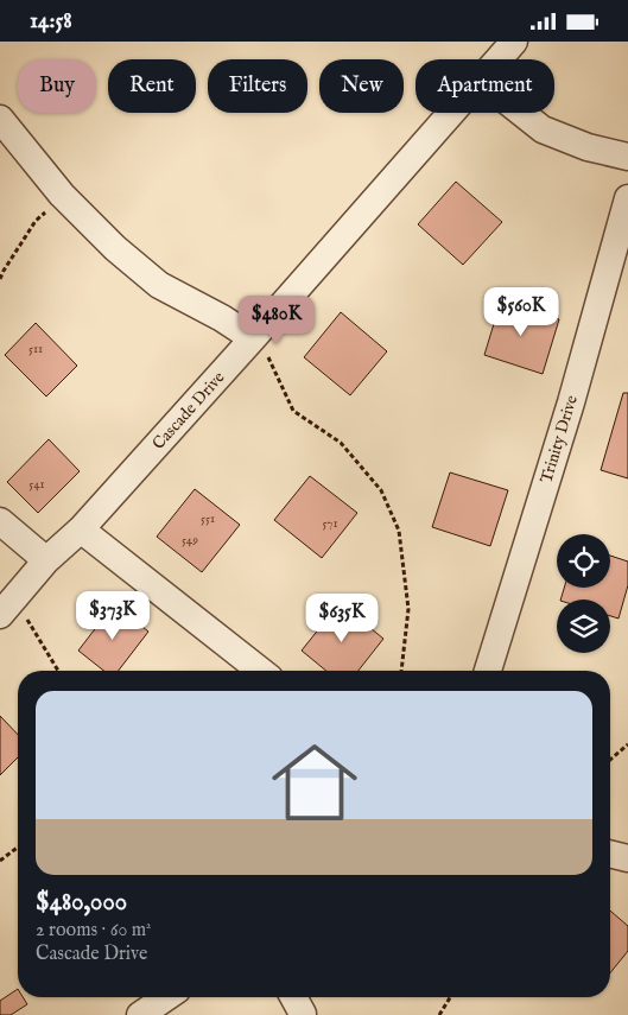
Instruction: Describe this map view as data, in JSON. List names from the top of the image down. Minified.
{"streets":{"street":["Cascade Drive","Trinity Drive"]},"house_numbers":["511","541","551","571","549"],"page":{"status":"14:58","chip":["Buy","Rent","Filters","New","Apartment"],"price":["$560K","$480K","$373K","$635K"],"list":[{"name":"$480,000","note":"2 rooms · 60 m² · Cascade Drive"}]}}
